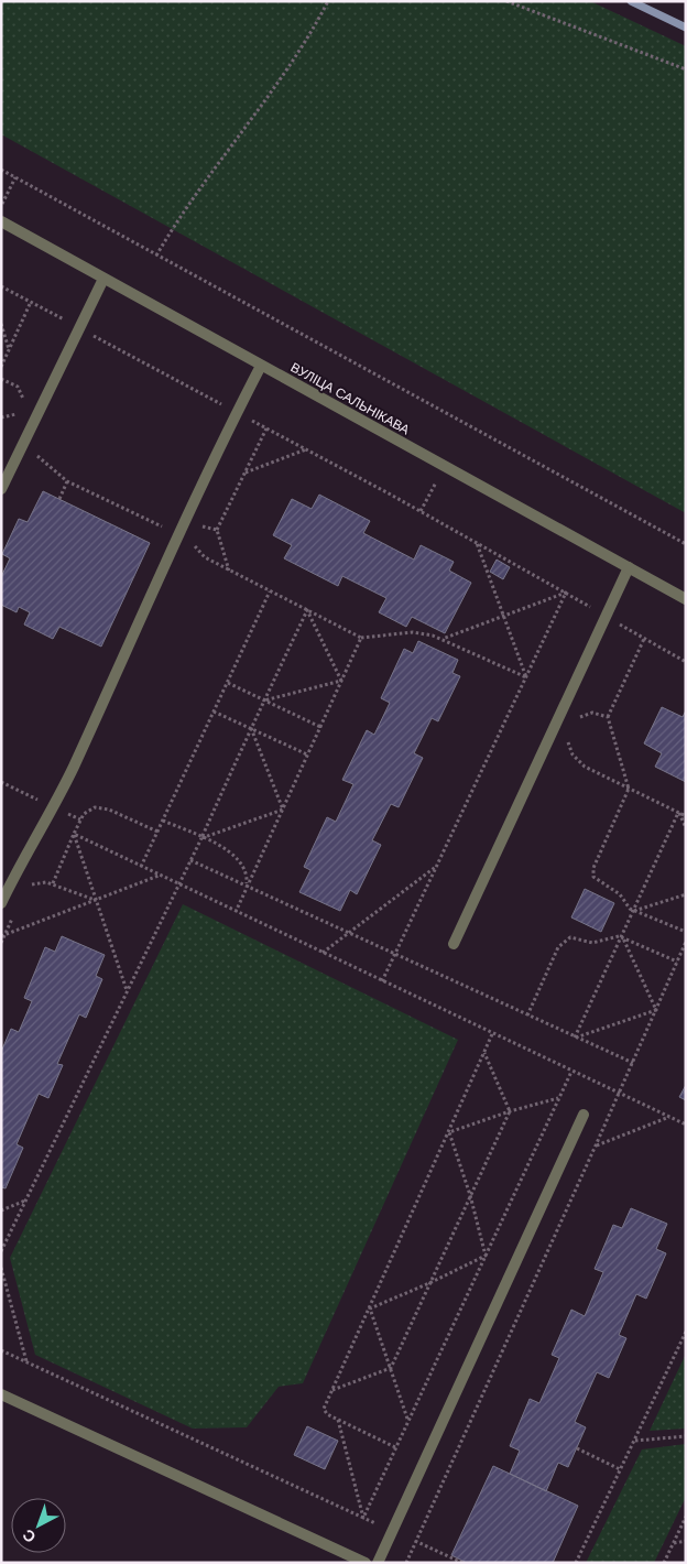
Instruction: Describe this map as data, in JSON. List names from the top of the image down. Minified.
{"streets":{"street":["ВУЛІЦА САЛЬНІКАВА"]},"north":"bottom left"}
